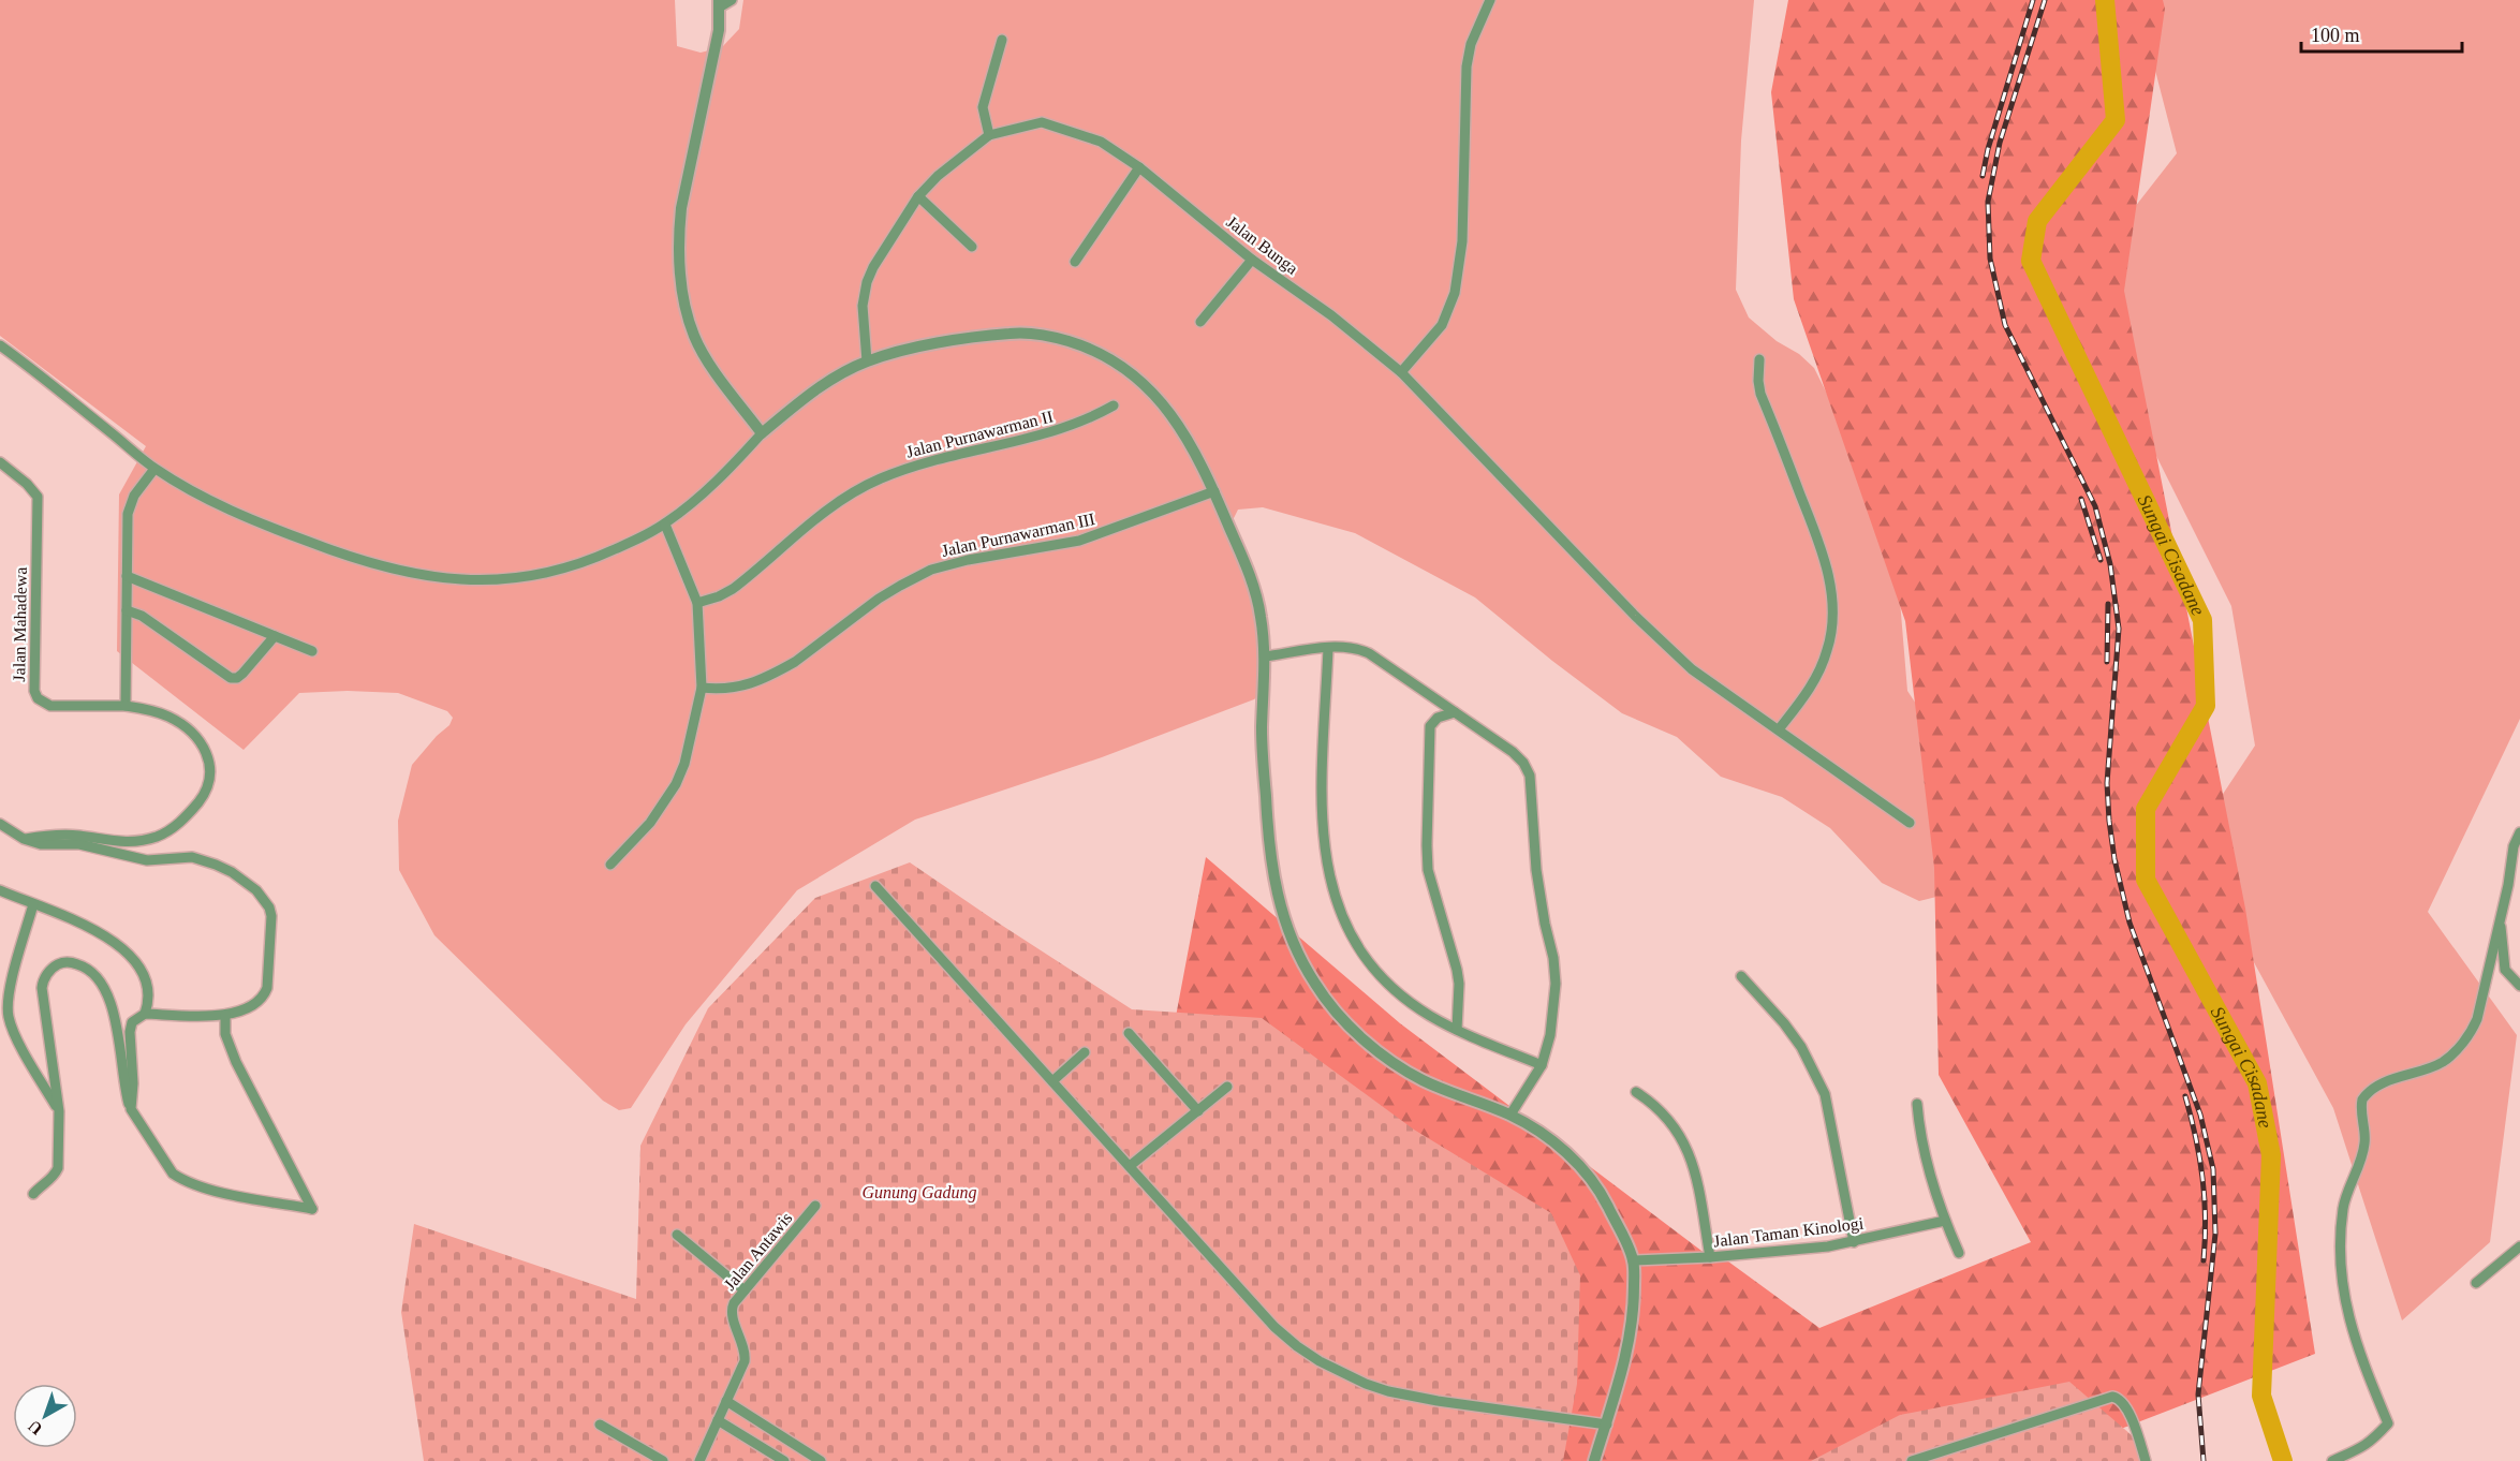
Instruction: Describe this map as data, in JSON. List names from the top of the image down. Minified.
{"streets":{"street":["Jalan Bunga","Jalan Purnawarman II","Jalan Purnawarman III","Jalan Mahadewa","Jalan Taman Kinologi","Jalan Antawis"]},"water":["Sungai Cisadane"],"parks":["Gunung Gadung"],"scale_bar":"100 m","north":"bottom left"}
